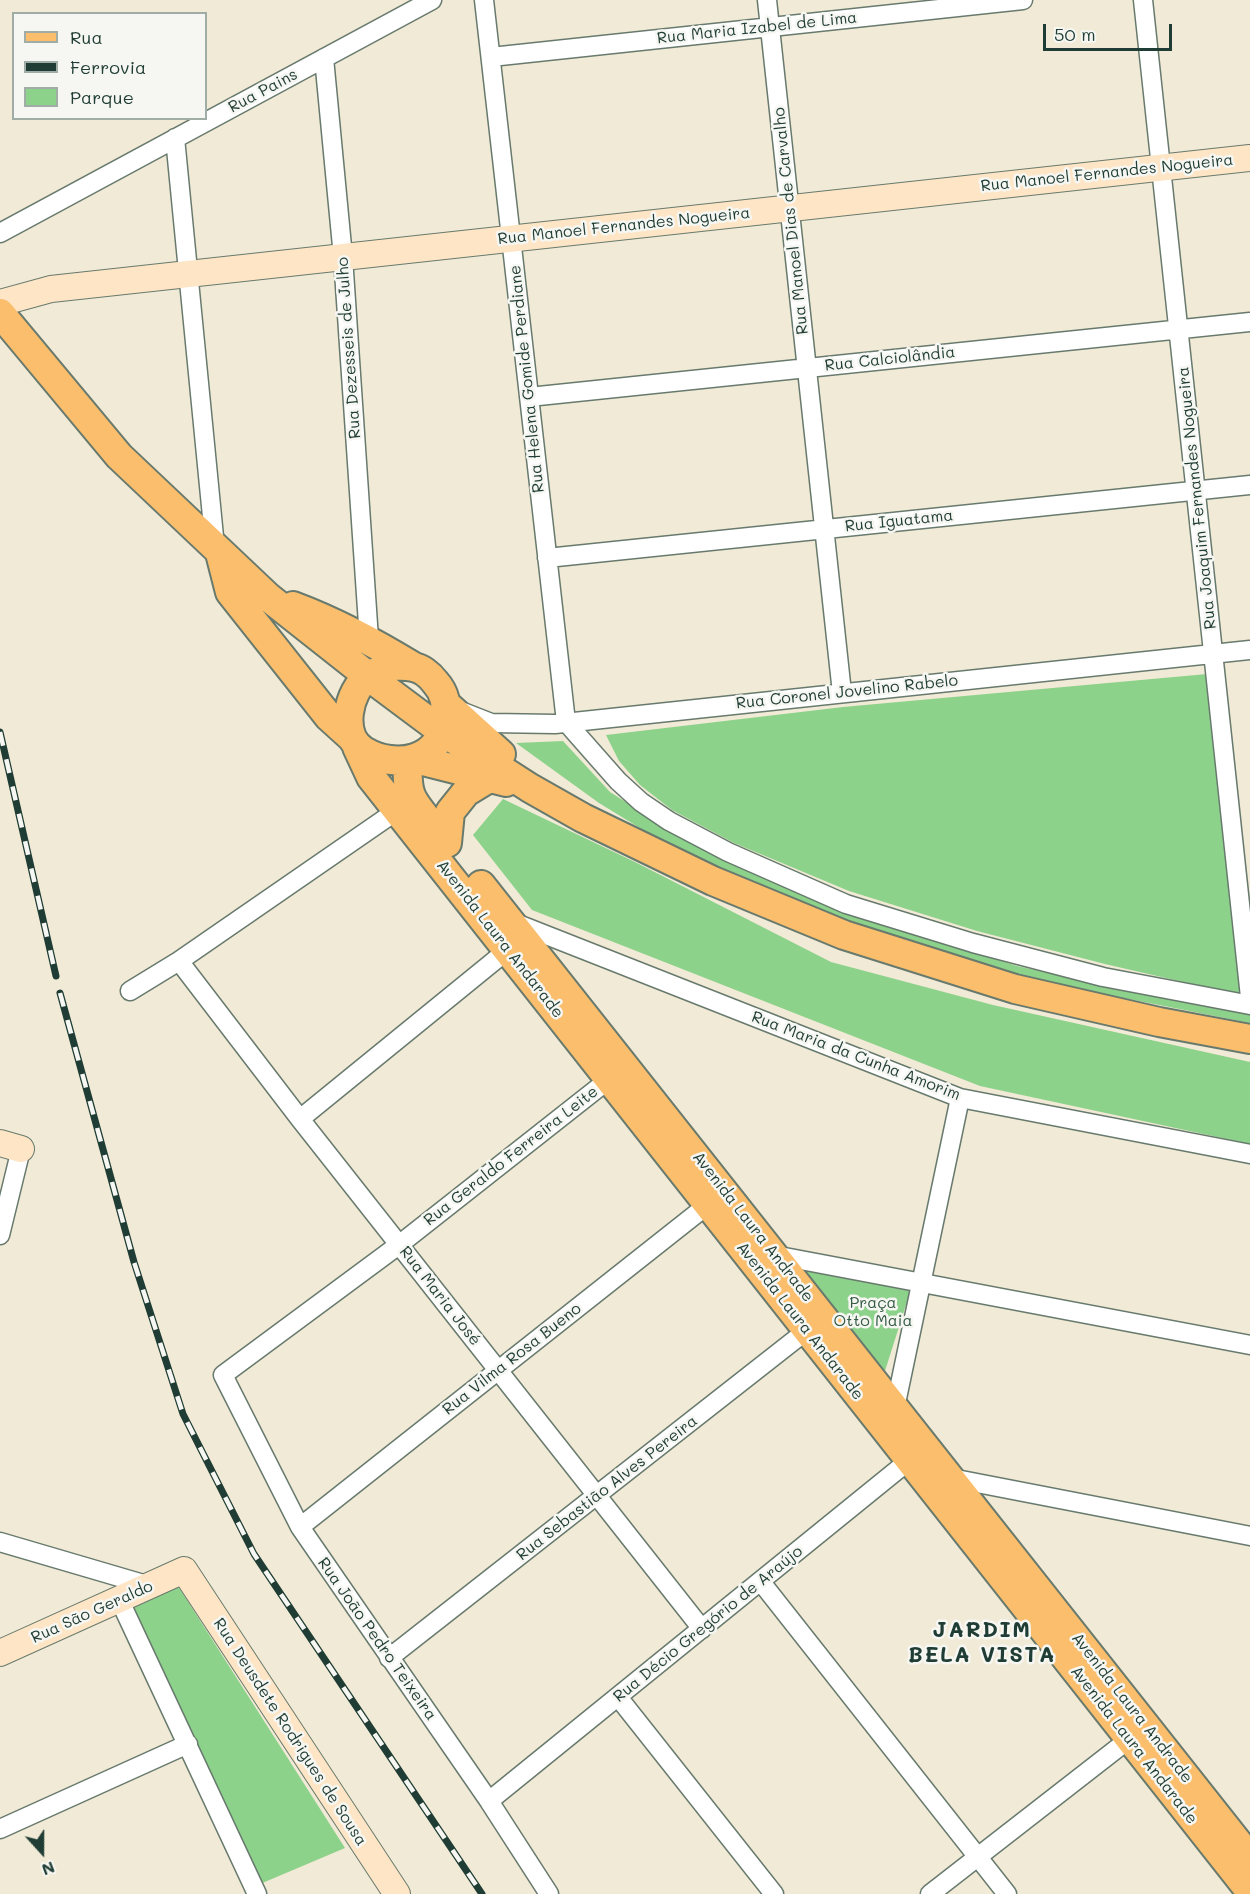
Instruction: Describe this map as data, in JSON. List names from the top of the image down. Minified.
{"streets":{"main road":["Avenida Laura Andarade","Avenida Laura Andrade"],"street":["Rua Maria Izabel de Lima","Rua Pains","Rua Manoel Fernandes Nogueira","Rua Manoel Dias de Carvalho","Rua Dezesseis de Julho","Rua Calciolândia","Rua Helena Gomide Perdiane","Rua Joaquim Fernandes Nogueira","Rua Iguatama","Rua Coronel Jovelino Rabelo","Rua Maria da Cunha Amorim","Rua Geraldo Ferreira Leite","Rua Maria José","Rua Vilma Rosa Bueno","Rua Sebastião Alves Pereira","Rua São Geraldo","Rua Décio Gregório de Araújo","Rua João Pedro Teixeira","Rua Deusdete Rodrigues de Sousa"]},"crossings":[["Rua Maria Izabel de Lima","Rua Manoel Dias de Carvalho"],["Rua Maria Izabel de Lima","Rua Helena Gomide Perdiane"],["Rua Pains","Rua Dezesseis de Julho"],["Rua Manoel Fernandes Nogueira","Rua Manoel Dias de Carvalho"],["Rua Manoel Fernandes Nogueira","Rua Dezesseis de Julho"],["Rua Manoel Fernandes Nogueira","Rua Helena Gomide Perdiane"],["Rua Manoel Fernandes Nogueira","Rua Joaquim Fernandes Nogueira"],["Rua Manoel Dias de Carvalho","Rua Calciolândia"],["Rua Manoel Dias de Carvalho","Rua Iguatama"],["Rua Manoel Dias de Carvalho","Rua Coronel Jovelino Rabelo"],["Rua Calciolândia","Rua Helena Gomide Perdiane"],["Rua Calciolândia","Rua Joaquim Fernandes Nogueira"],["Rua Helena Gomide Perdiane","Rua Iguatama"],["Rua Helena Gomide Perdiane","Rua Coronel Jovelino Rabelo"],["Rua Joaquim Fernandes Nogueira","Rua Iguatama"],["Rua Joaquim Fernandes Nogueira","Rua Coronel Jovelino Rabelo"],["Avenida Laura Andarade","Rua Maria da Cunha Amorim"],["Avenida Laura Andarade","Rua Geraldo Ferreira Leite"],["Avenida Laura Andarade","Avenida Laura Andrade"],["Avenida Laura Andarade","Rua Vilma Rosa Bueno"],["Avenida Laura Andarade","Rua Sebastião Alves Pereira"],["Avenida Laura Andarade","Rua Décio Gregório de Araújo"],["Rua Geraldo Ferreira Leite","Rua Maria José"],["Rua Geraldo Ferreira Leite","Rua João Pedro Teixeira"],["Avenida Laura Andrade","Rua Vilma Rosa Bueno"],["Avenida Laura Andrade","Rua Sebastião Alves Pereira"],["Avenida Laura Andrade","Rua Décio Gregório de Araújo"],["Rua Maria José","Rua Vilma Rosa Bueno"],["Rua Maria José","Rua Sebastião Alves Pereira"],["Rua Maria José","Rua Décio Gregório de Araújo"],["Rua Vilma Rosa Bueno","Rua João Pedro Teixeira"],["Rua Sebastião Alves Pereira","Rua João Pedro Teixeira"],["Rua São Geraldo","Rua Deusdete Rodrigues de Sousa"],["Rua Décio Gregório de Araújo","Rua João Pedro Teixeira"]],"districts":["JARDIM BELA VISTA"],"parks":["Praça Otto Maia"],"legend":["Rua","Ferrovia","Parque"],"scale_bar":"50 m","north":"bottom"}
